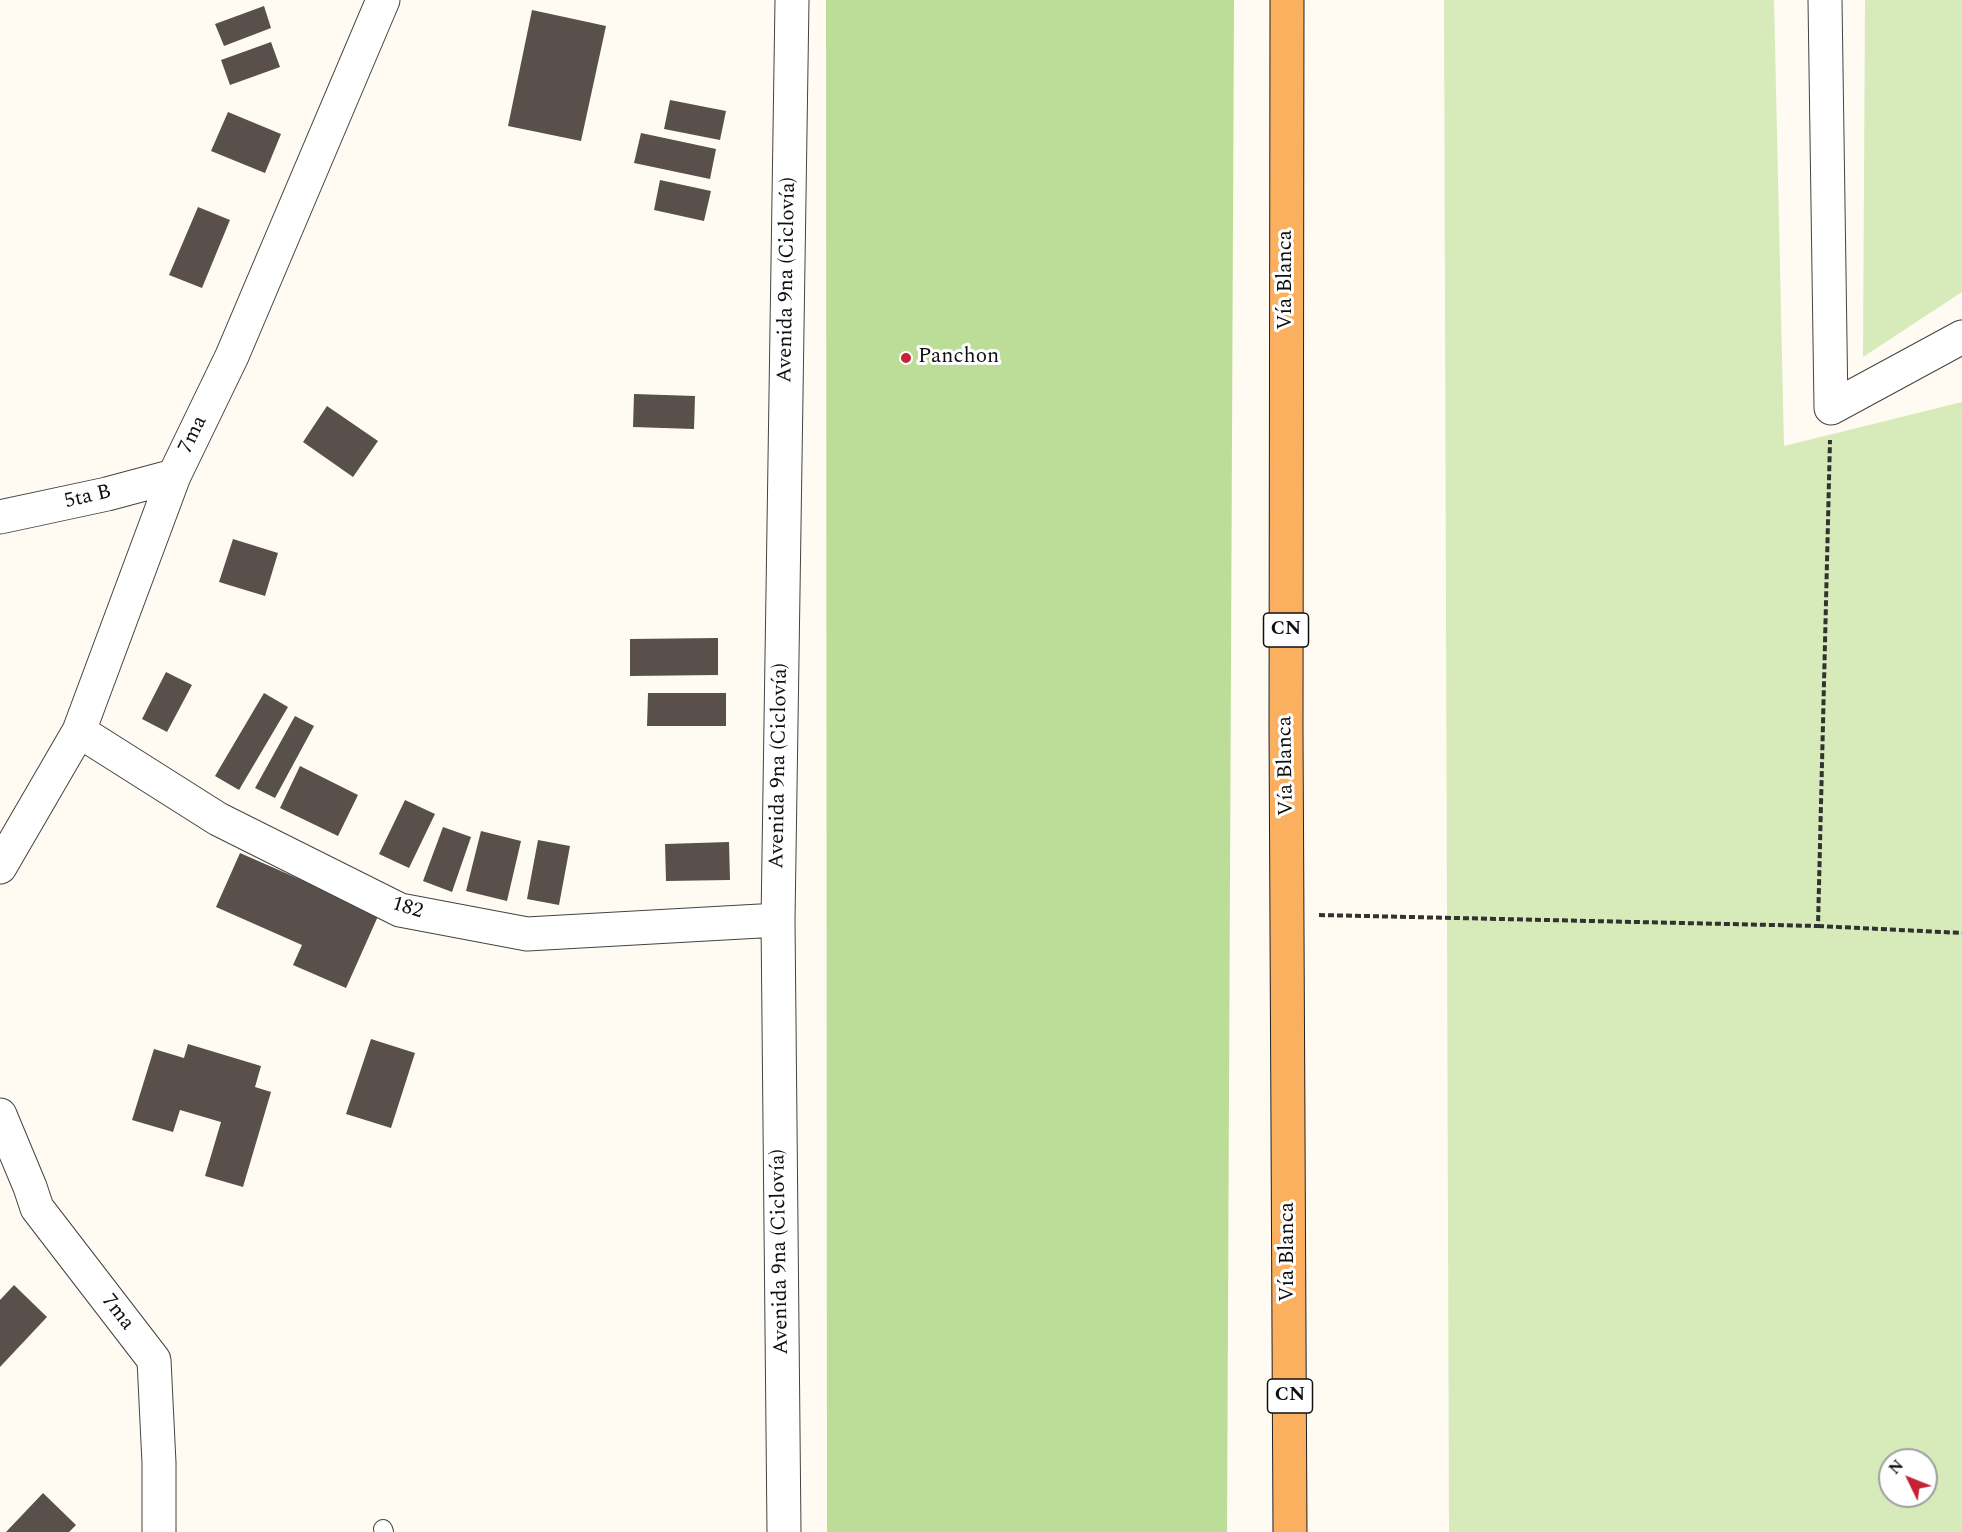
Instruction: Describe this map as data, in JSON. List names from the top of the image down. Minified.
{"streets":{"highway":["Vía Blanca","CN"],"street":["Avenida 9na (Ciclovía)","7ma","5ta B","182"]},"crossings":[["Avenida 9na (Ciclovía)","182"],["7ma","5ta B"],["7ma","182"]],"places":["Panchon"],"north":"top left"}
